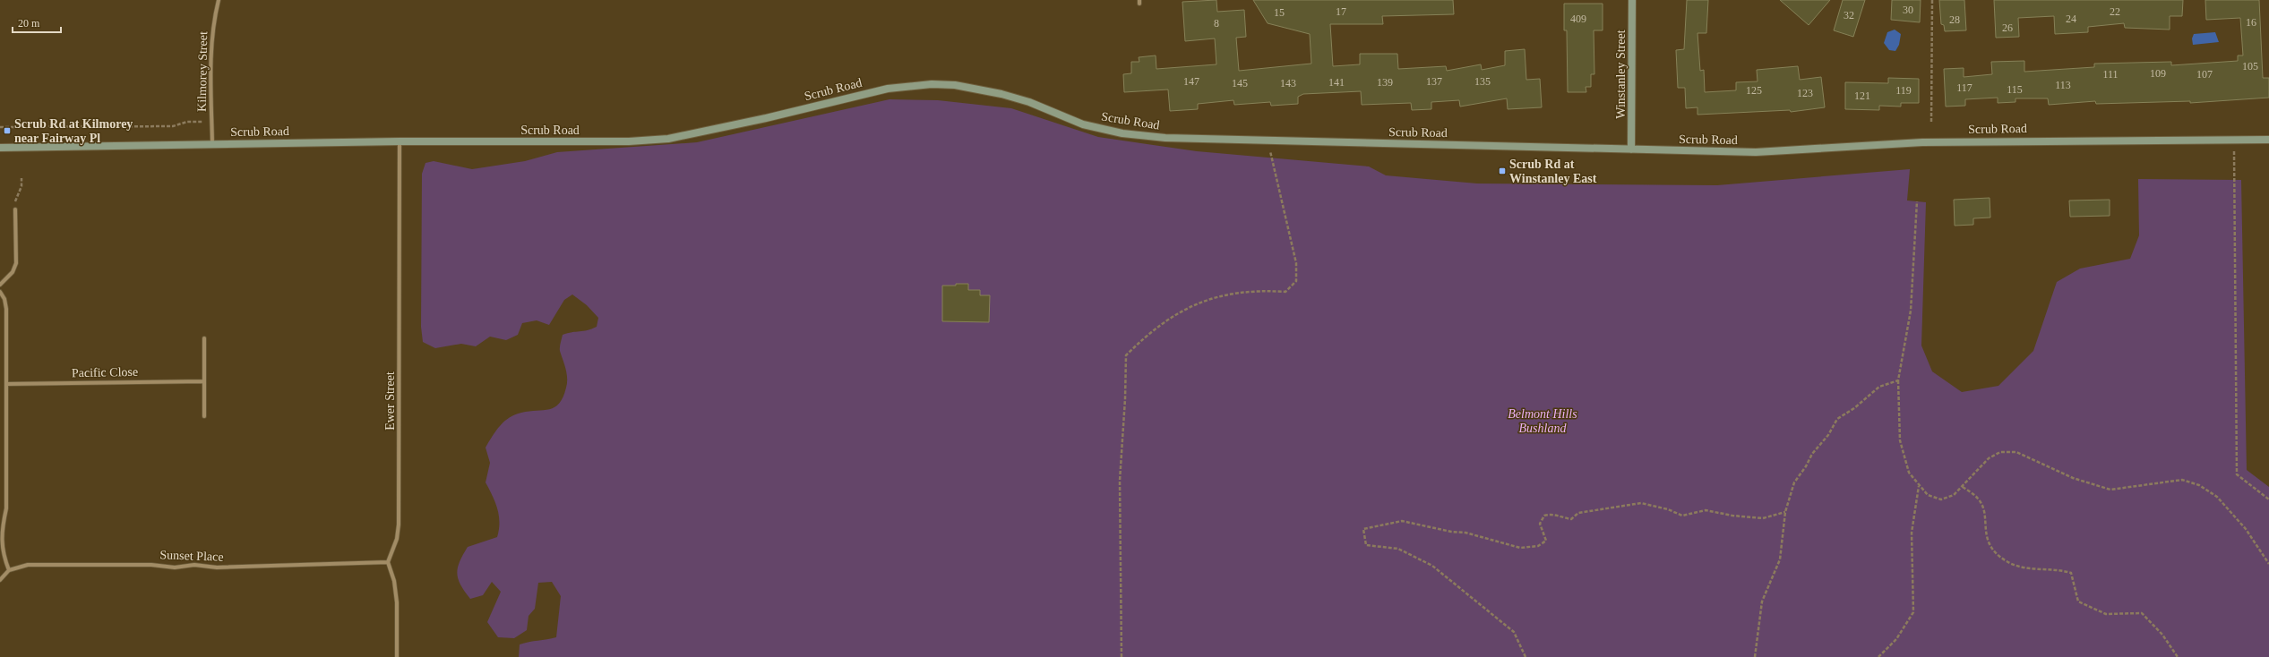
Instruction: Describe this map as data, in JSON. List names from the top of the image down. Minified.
{"streets":{"main road":["Winstanley Street","Scrub Road"],"street":["Kilmorey Street","Pacific Close","Ewer Street","Sunset Place"]},"crossings":[["Kilmorey Street","Scrub Road"],["Winstanley Street","Scrub Road"],["Scrub Road","Ewer Street"],["Ewer Street","Sunset Place"]],"parks":["Belmont Hills Bushland"],"places":{"transit":["Scrub Rd at Kilmorey near Fairway Pl","Scrub Rd at Winstanley East"]},"house_numbers":["30","17","22","15","32","409","24","28","16","8","26","105","109","111","107","147","137","135","141","139","145","143","113","117","115","125","119","123","121"],"scale_bar":"20 m"}
